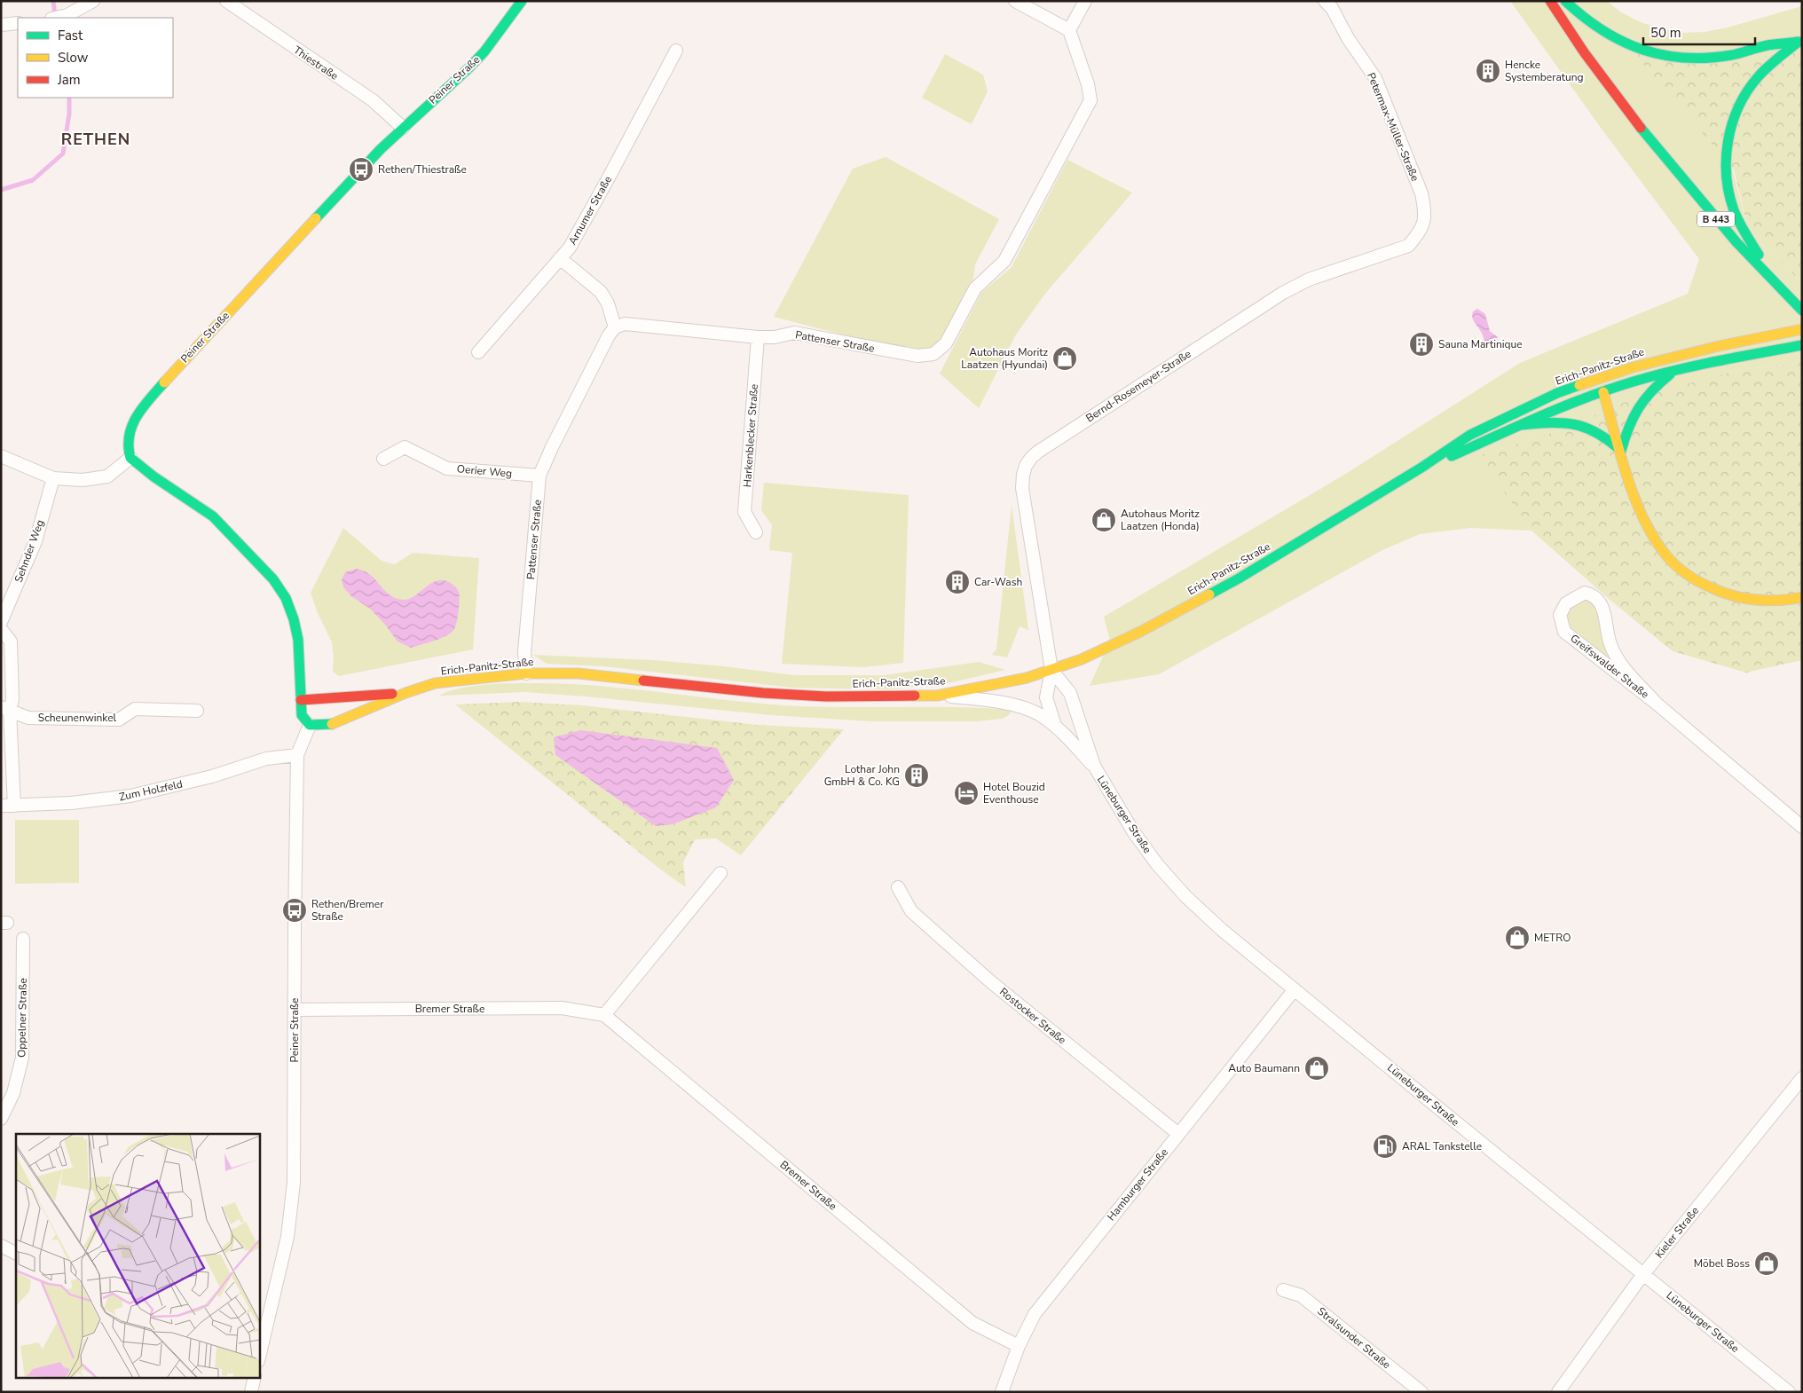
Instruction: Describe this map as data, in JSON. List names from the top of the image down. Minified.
{"streets":{"street":["Thiestraße","Peiner Straße","Petermax-Müller-Straße","Arnumer Straße","B 443","Pattenser Straße","Erich-Panitz-Straße","Bernd-Rosemeyer-Straße","Harkenblecker Straße","Oerier Weg","Sehnder Weg","Greifswalder Straße","Scheunenwinkel","Zum Holzfeld","Lüneburger Straße","Bremer Straße","Rostocker Straße","Oppelner Straße","Hamburger Straße","Kieler Straße","Stralsunder Straße"]},"crossings":[["Thiestraße","Peiner Straße"],["Peiner Straße","Erich-Panitz-Straße"],["Peiner Straße","Zum Holzfeld"],["Peiner Straße","Bremer Straße"],["Petermax-Müller-Straße","Bernd-Rosemeyer-Straße"],["Pattenser Straße","Erich-Panitz-Straße"],["Pattenser Straße","Harkenblecker Straße"],["Pattenser Straße","Oerier Weg"],["Erich-Panitz-Straße","Bernd-Rosemeyer-Straße"],["Erich-Panitz-Straße","Lüneburger Straße"],["Bernd-Rosemeyer-Straße","Lüneburger Straße"],["Lüneburger Straße","Hamburger Straße"],["Lüneburger Straße","Kieler Straße"],["Bremer Straße","Hamburger Straße"],["Rostocker Straße","Hamburger Straße"]],"districts":["RETHEN"],"places":{"building":["Hencke Systemberatung","Sauna Martinique","Car-Wash","Lothar John GmbH & Co. KG"],"bus stop":["Rethen/Thiestraße","Rethen/Bremer Straße"],"shop":["Autohaus Moritz Laatzen (Hyundai)","Autohaus Moritz Laatzen (Honda)","METRO","Auto Baumann","Möbel Boss"],"hotel":["Hotel Bouzid Eventhouse"],"fuel station":["ARAL Tankstelle"]},"legend":["Fast","Slow","Jam"],"scale_bar":"50 m"}
